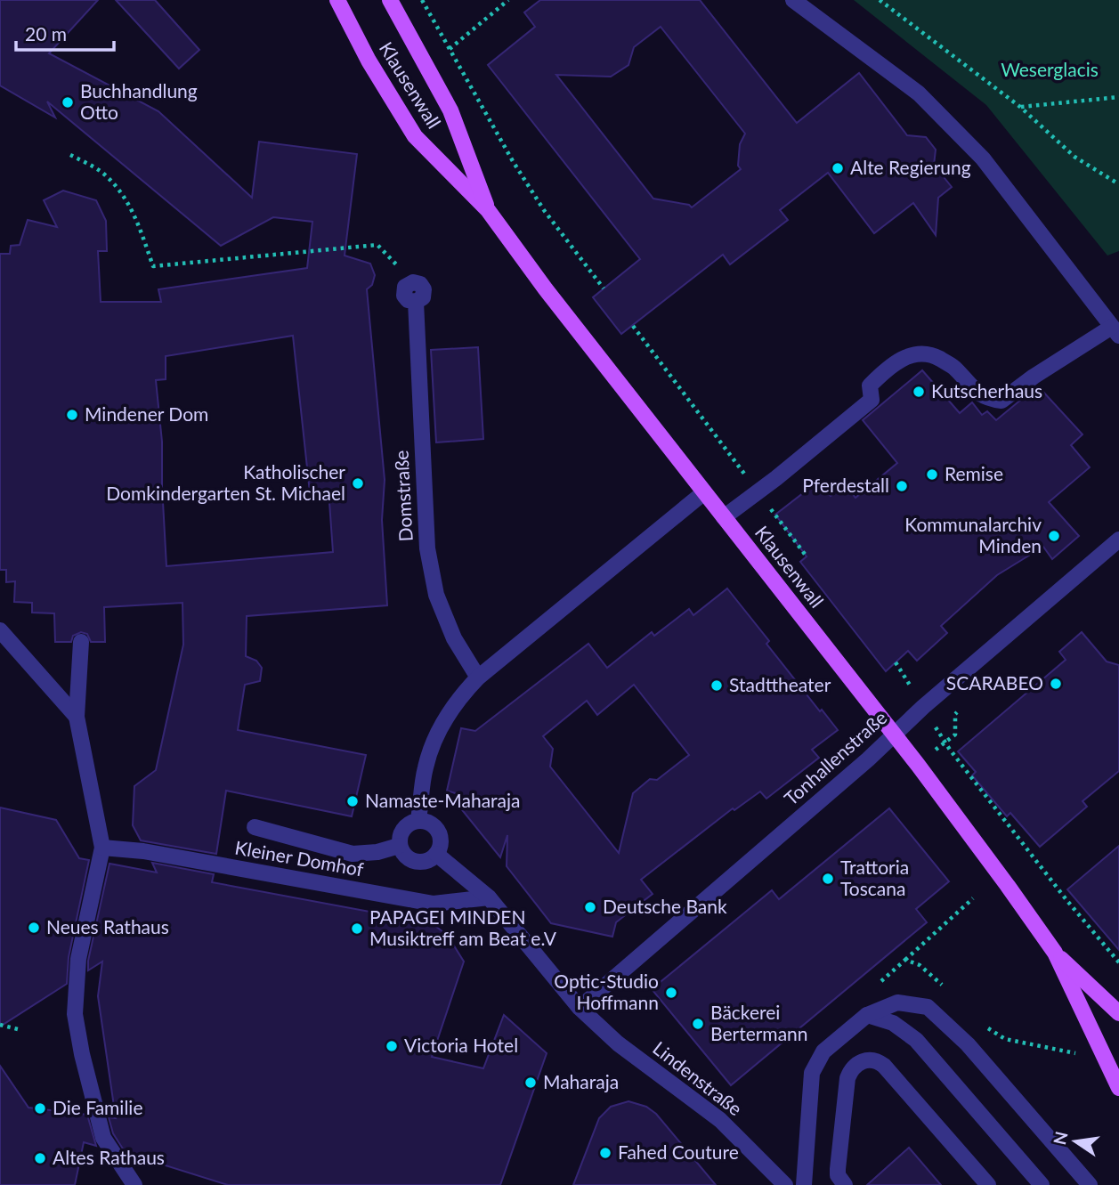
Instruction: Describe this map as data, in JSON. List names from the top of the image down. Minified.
{"streets":{"main road":["Klausenwall"],"street":["Domstraße","Tonhallenstraße","Kleiner Domhof","Lindenstraße"]},"crossings":[["Klausenwall","Tonhallenstraße"],["Tonhallenstraße","Lindenstraße"]],"parks":["Weserglacis"],"places":["Buchhandlung Otto","Alte Regierung","Kutscherhaus","Mindener Dom","Remise","Katholischer Domkindergarten St. Michael","Pferdestall","Kommunalarchiv Minden","SCARABEO","Stadttheater","Namaste-Maharaja","Trattoria Toscana","Deutsche Bank","Neues Rathaus","PAPAGEI MINDEN Musiktreff am Beat e.V","Optic-Studio Hoffmann","Bäckerei Bertermann","Victoria Hotel","Maharaja","Die Familie","Fahed Couture","Altes Rathaus"],"scale_bar":"20 m","north":"left"}
